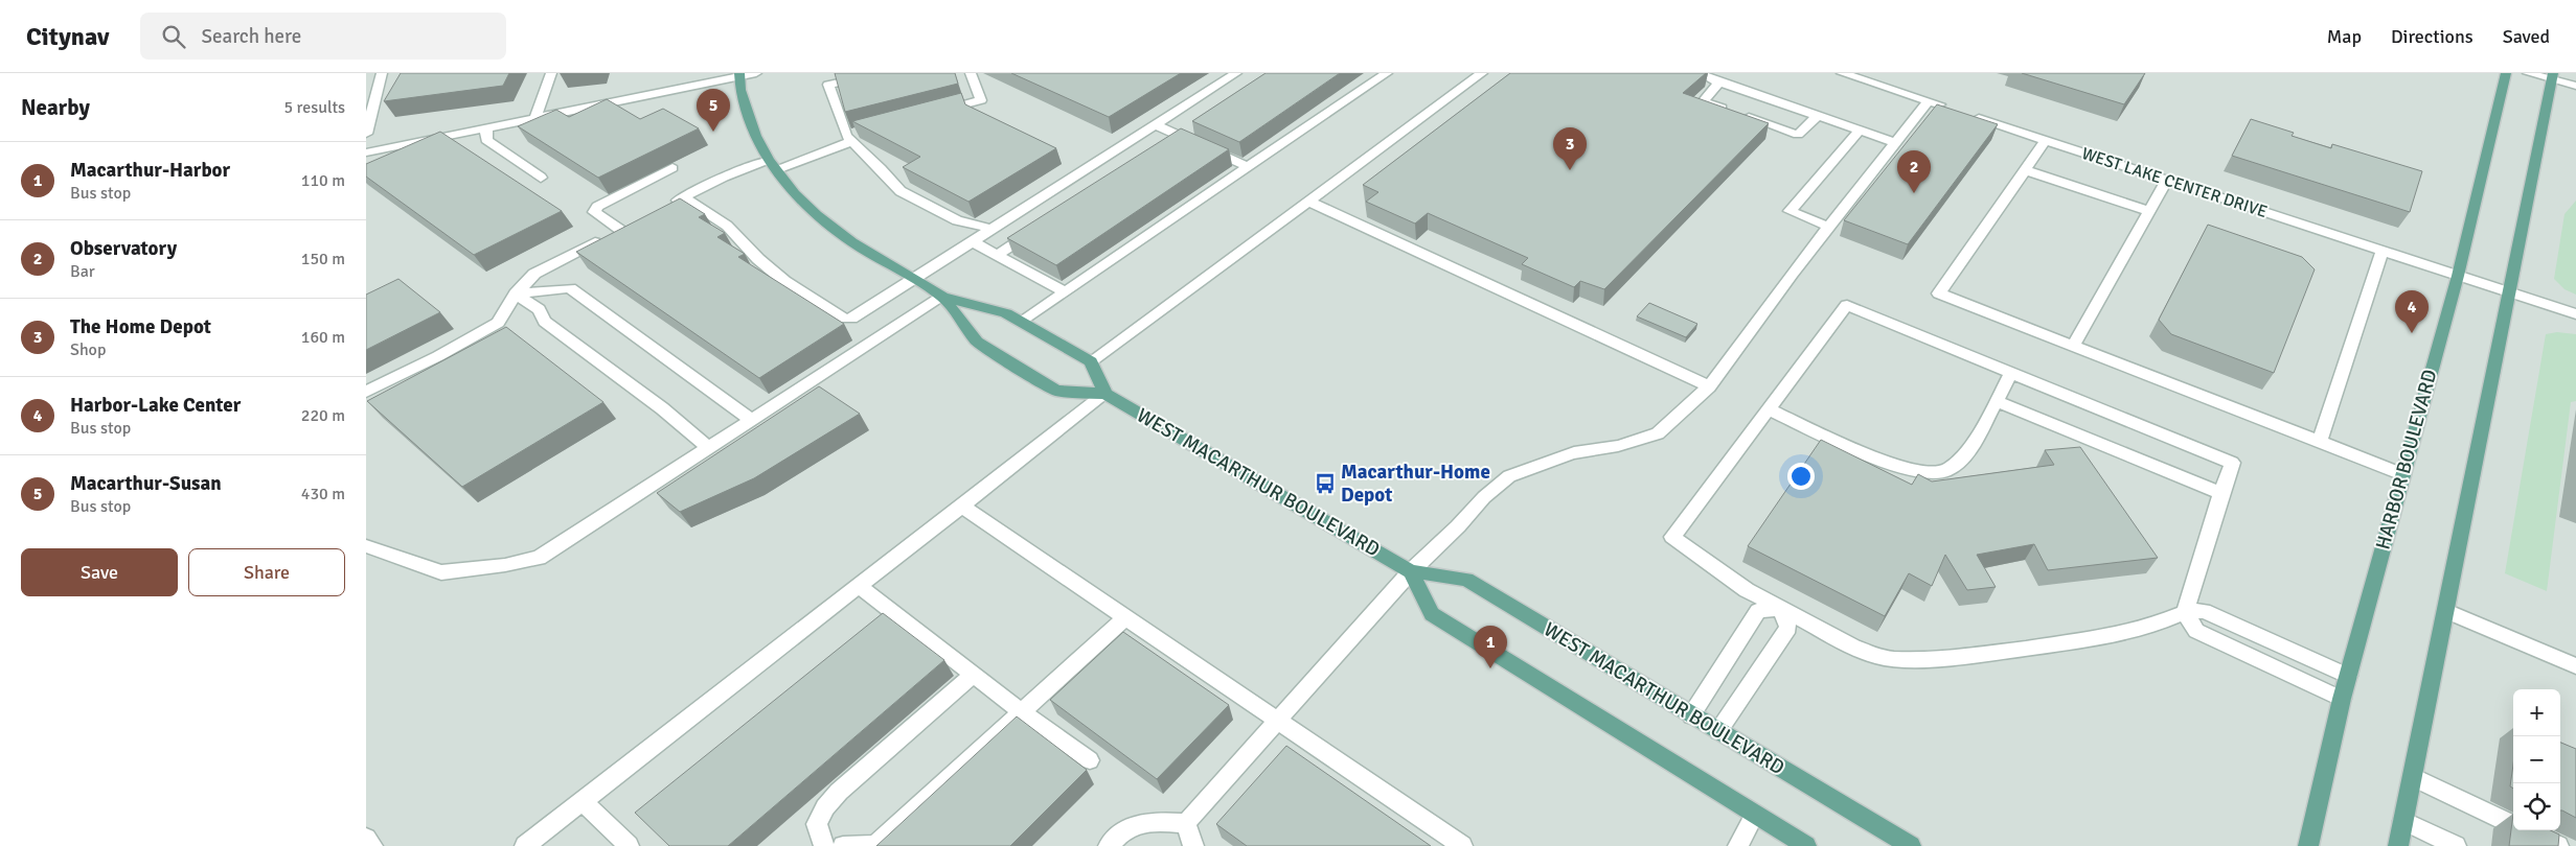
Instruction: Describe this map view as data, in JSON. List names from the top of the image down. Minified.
{"streets":{"main road":["HARBOR BOULEVARD","WEST MACARTHUR BOULEVARD"],"street":["WEST LAKE CENTER DRIVE"]},"crossings":[["WEST LAKE CENTER DRIVE","HARBOR BOULEVARD"]],"places":{"bus stop":["Macarthur-Home Depot"]},"page":{"header":"Citynav","search":"Search here","nav":["Map","Directions","Saved"],"heading":["Nearby","5 results"],"pins":["5","3","2","4","1"],"list":[{"mark":"1","name":"Macarthur-Harbor","note":"Bus stop","value":"110 m"},{"mark":"2","name":"Observatory","note":"Bar","value":"150 m"},{"mark":"3","name":"The Home Depot","note":"Shop","value":"160 m"},{"mark":"4","name":"Harbor-Lake Center","note":"Bus stop","value":"220 m"},{"mark":"5","name":"Macarthur-Susan","note":"Bus stop","value":"430 m"}],"buttons":["Save","Share"],"map_buttons":["+","−"]}}
